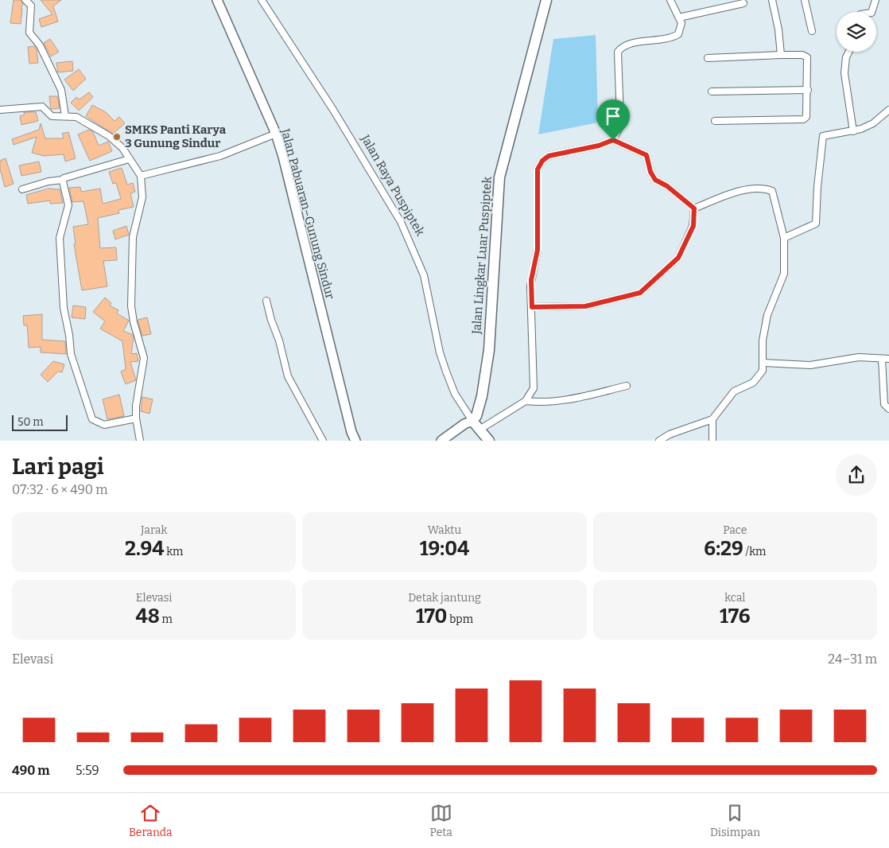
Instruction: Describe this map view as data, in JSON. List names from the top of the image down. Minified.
{"streets":{"main road":["Jalan Raya Puspiptek","Jalan Lingkar Luar Puspiptek"],"street":["Jalan Pabuaran–Gunung Sindur"]},"crossings":[["Jalan Raya Puspiptek","Jalan Lingkar Luar Puspiptek"]],"places":["SMKS Panti Karya 3 Gunung Sindur"],"scale_bar":"50 m","page":{"scale":"50 m","heading":["Lari pagi","07:32 · 6 × 490 m"],"stats":[["Jarak","2.94 km"],["Waktu","19:04"],["Pace","6:29 /km"],["Elevasi","48 m"],["Detak jantung","170 bpm"],["kcal","176"]],"chart":["Elevasi","24–31 m"],"list":[{"name":"490 m","note":"5:59"}],"tabs":["Beranda","Peta","Disimpan"]}}
